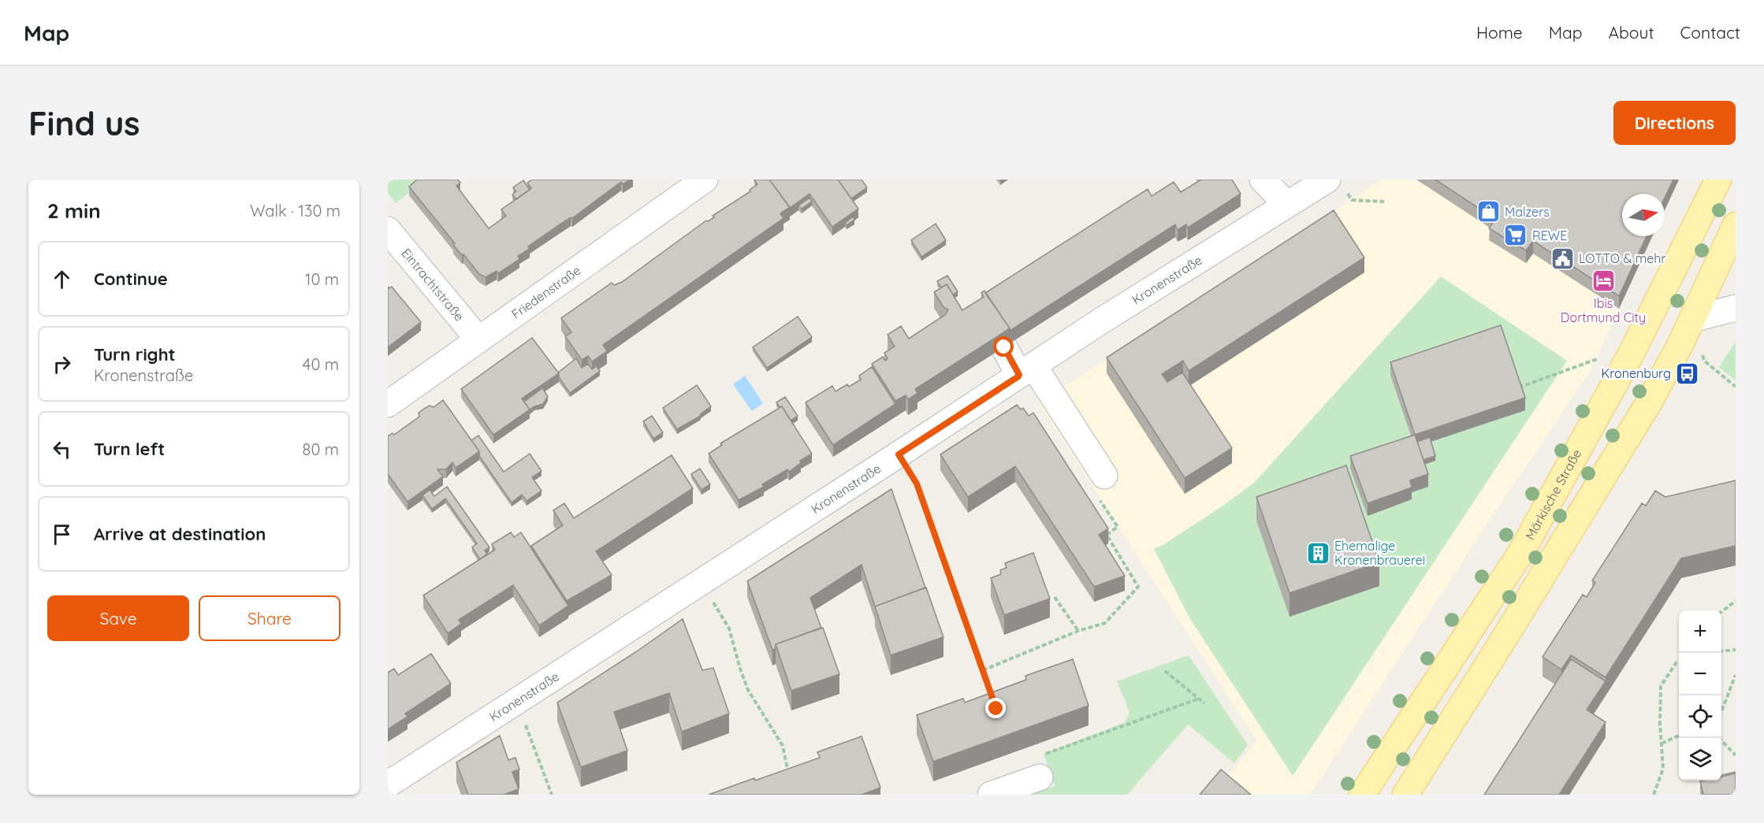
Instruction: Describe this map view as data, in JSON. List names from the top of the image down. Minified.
{"streets":{"main road":["Märkische Straße"],"street":["Kronenstraße","Eintrachtstraße","Friedenstraße"]},"crossings":[["Eintrachtstraße","Friedenstraße"]],"places":{"shop":["Malzers"],"supermarket":["REWE"],"public building":["LOTTO & mehr"],"hotel":["Ibis Dortmund City"],"bus stop":["Kronenburg"],"building":["Ehemalige Kronenbrauerei"]},"north":"right","page":{"header":"Map","nav":["Home","Map","About","Contact"],"buttons":["Directions",["Save","Share"]],"title":"Find us","heading":["2 min","Walk · 130 m"],"list":[["Continue","10 m"],["Turn right","Kronenstraße","40 m"],["Turn left","80 m"],"Arrive at destination"],"map_buttons":["+","−"]}}
